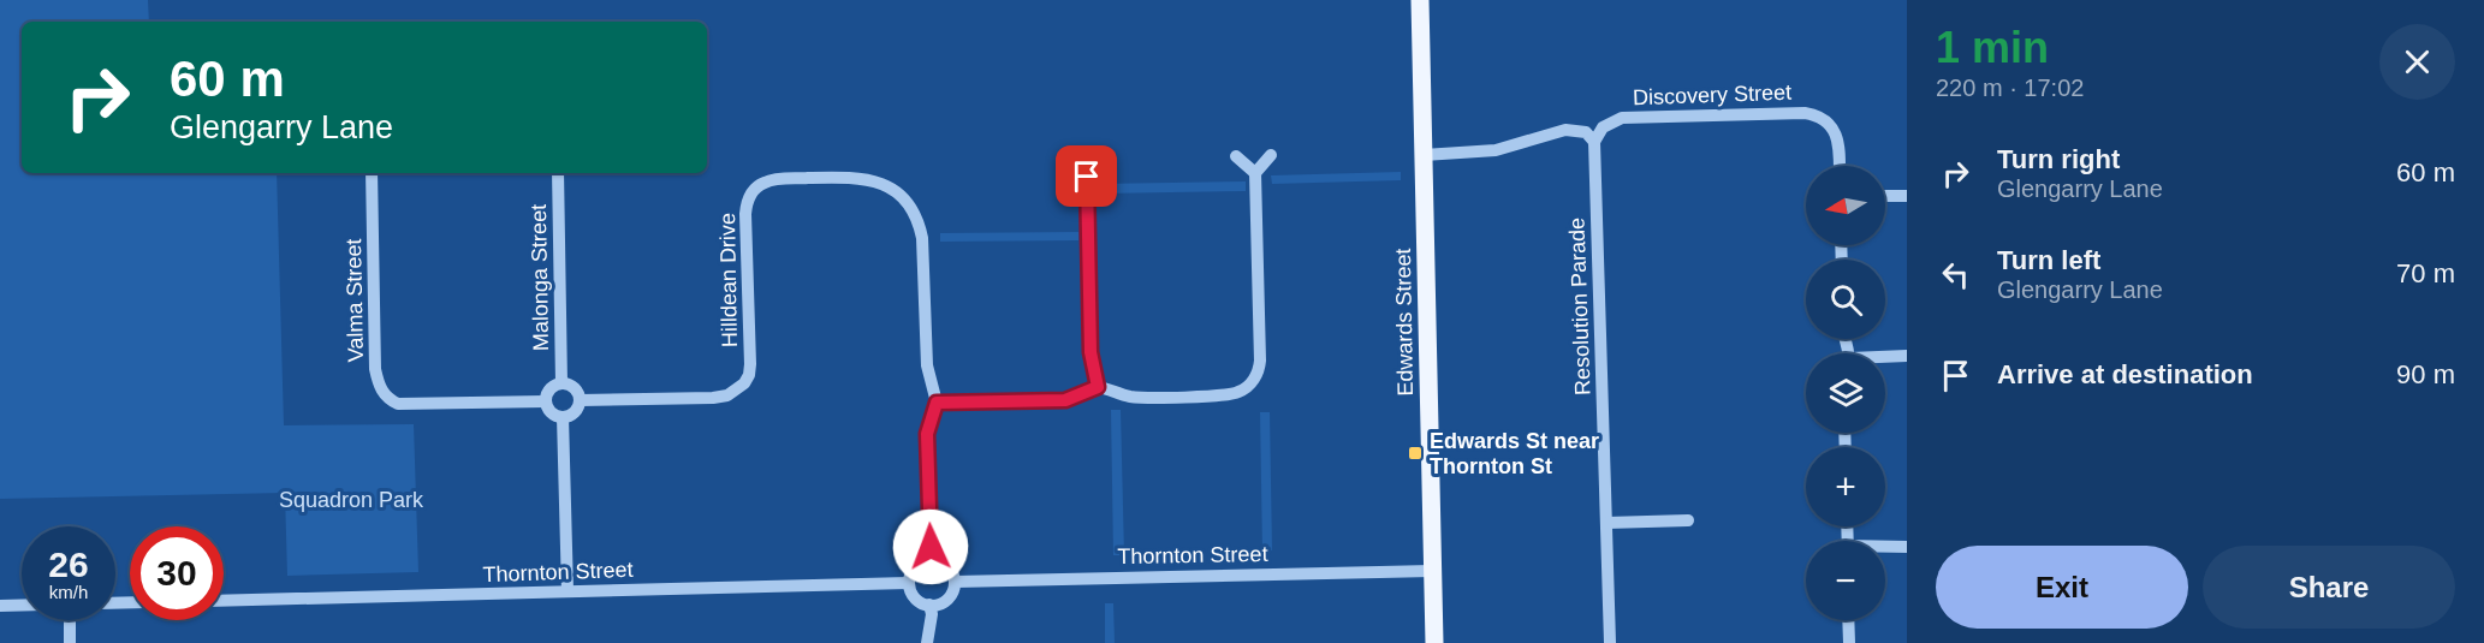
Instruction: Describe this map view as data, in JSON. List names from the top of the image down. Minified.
{"streets":{"main road":["Edwards Street"],"street":["Discovery Street","Malonga Street","Hilldean Drive","Valma Street","Resolution Parade","Thornton Street"]},"crossings":[["Discovery Street","Resolution Parade"],["Malonga Street","Hilldean Drive"],["Malonga Street","Valma Street"],["Hilldean Drive","Valma Street"],["Hilldean Drive","Thornton Street"],["Edwards Street","Thornton Street"]],"parks":["Squadron Park"],"places":{"transit":["Edwards St near Thornton St"]},"north":"left","page":{"heading":["1 min","220 m · 17:02"],"turn":["60 m","Glengarry Lane"],"list":[{"name":"Turn right","note":"Glengarry Lane","value":"60 m"},{"name":"Turn left","note":"Glengarry Lane","value":"70 m"},{"name":"Arrive at destination","value":"90 m"}],"map_buttons":["+","−"],"speed":"26 km/h","limit":"30","buttons":["Exit","Share"]}}
